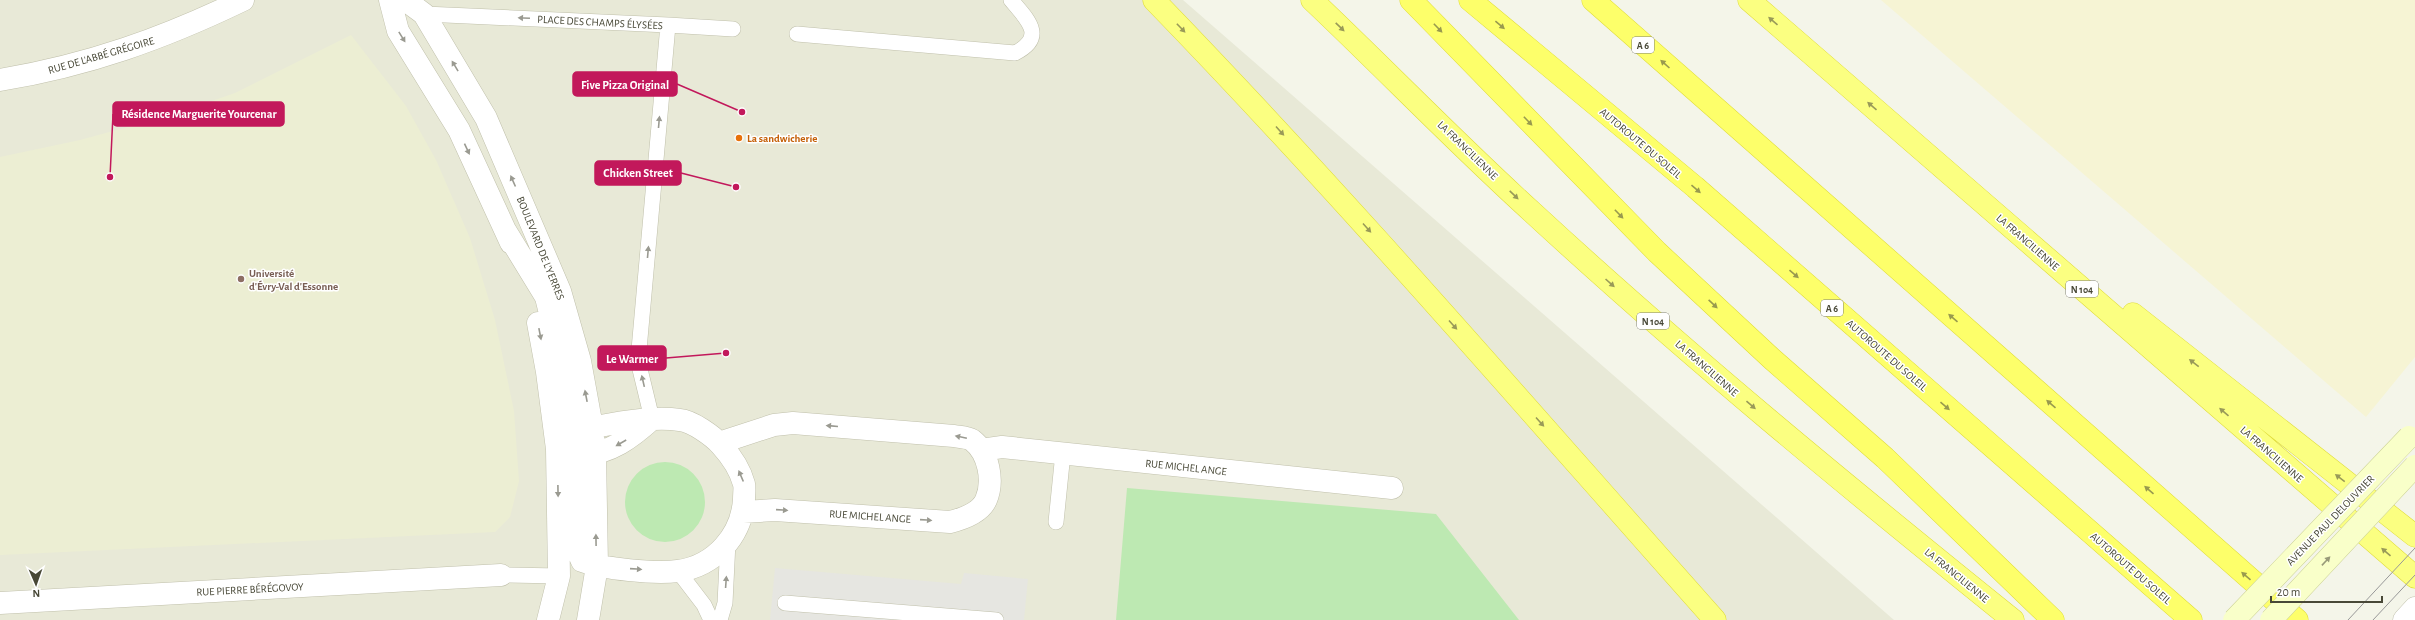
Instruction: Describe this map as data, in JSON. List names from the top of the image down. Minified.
{"streets":{"highway":["A 6","AUTOROUTE DU SOLEIL","LA FRANCILIENNE","N 104"],"main road":["AVENUE PAUL DELOUVRIER"],"street":["RUE DE L'ABBÉ GRÉGOIRE","BOULEVARD DE L'YERRES","RUE MICHEL ANGE","RUE PIERRE BÉRÉGOVOY"],"lane":["PLACE DES CHAMPS ÉLYSÉES"]},"crossings":[["PLACE DES CHAMPS ÉLYSÉES","BOULEVARD DE L'YERRES"]],"places":["Five Pizza Original","La sandwicherie","Résidence Marguerite Yourcenar","Chicken Street","Université d'Évry-Val d'Essonne","Le Warmer"],"scale_bar":"20 m","north":"bottom"}
